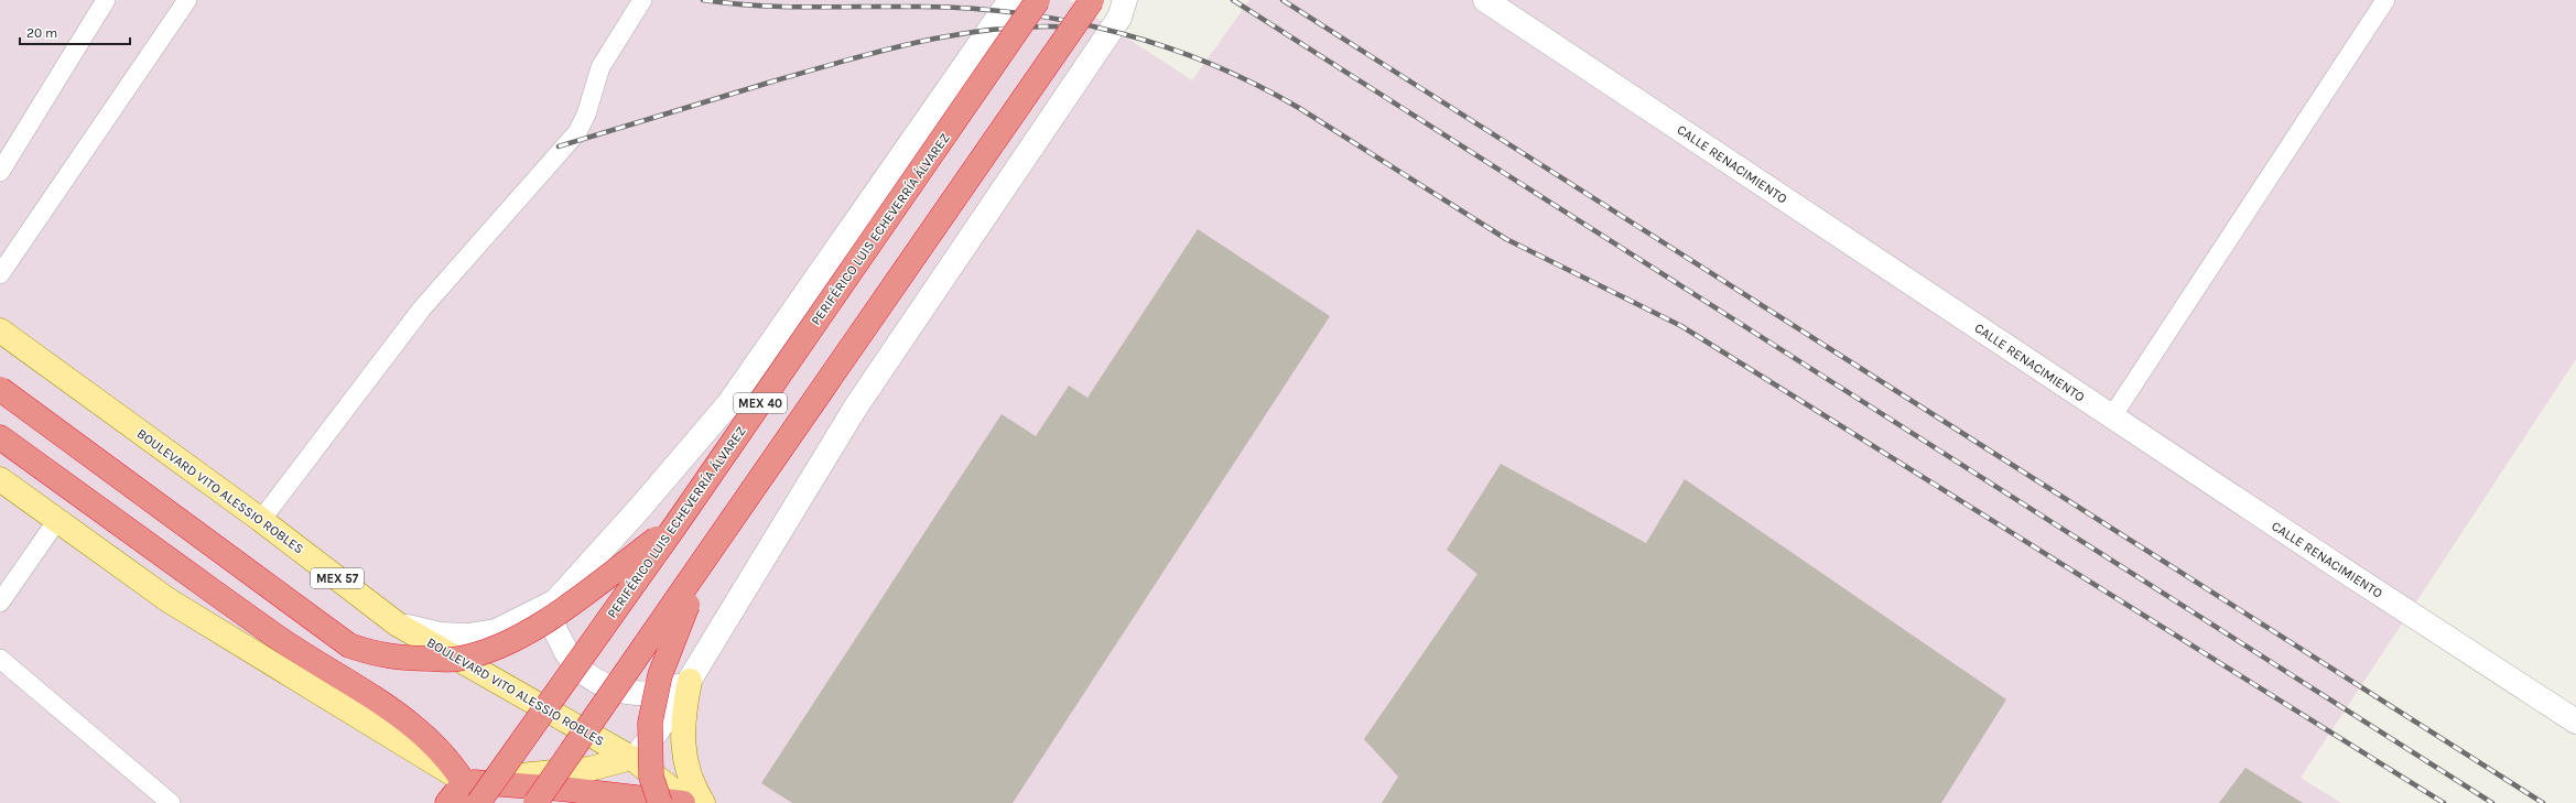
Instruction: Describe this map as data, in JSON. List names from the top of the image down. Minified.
{"streets":{"highway":["PERIFÉRICO LUIS ECHEVERRÍA ÁLVAREZ","MEX 40"],"main road":["BOULEVARD VITO ALESSIO ROBLES","MEX 57"],"street":["CALLE RENACIMIENTO"]},"scale_bar":"20 m"}
